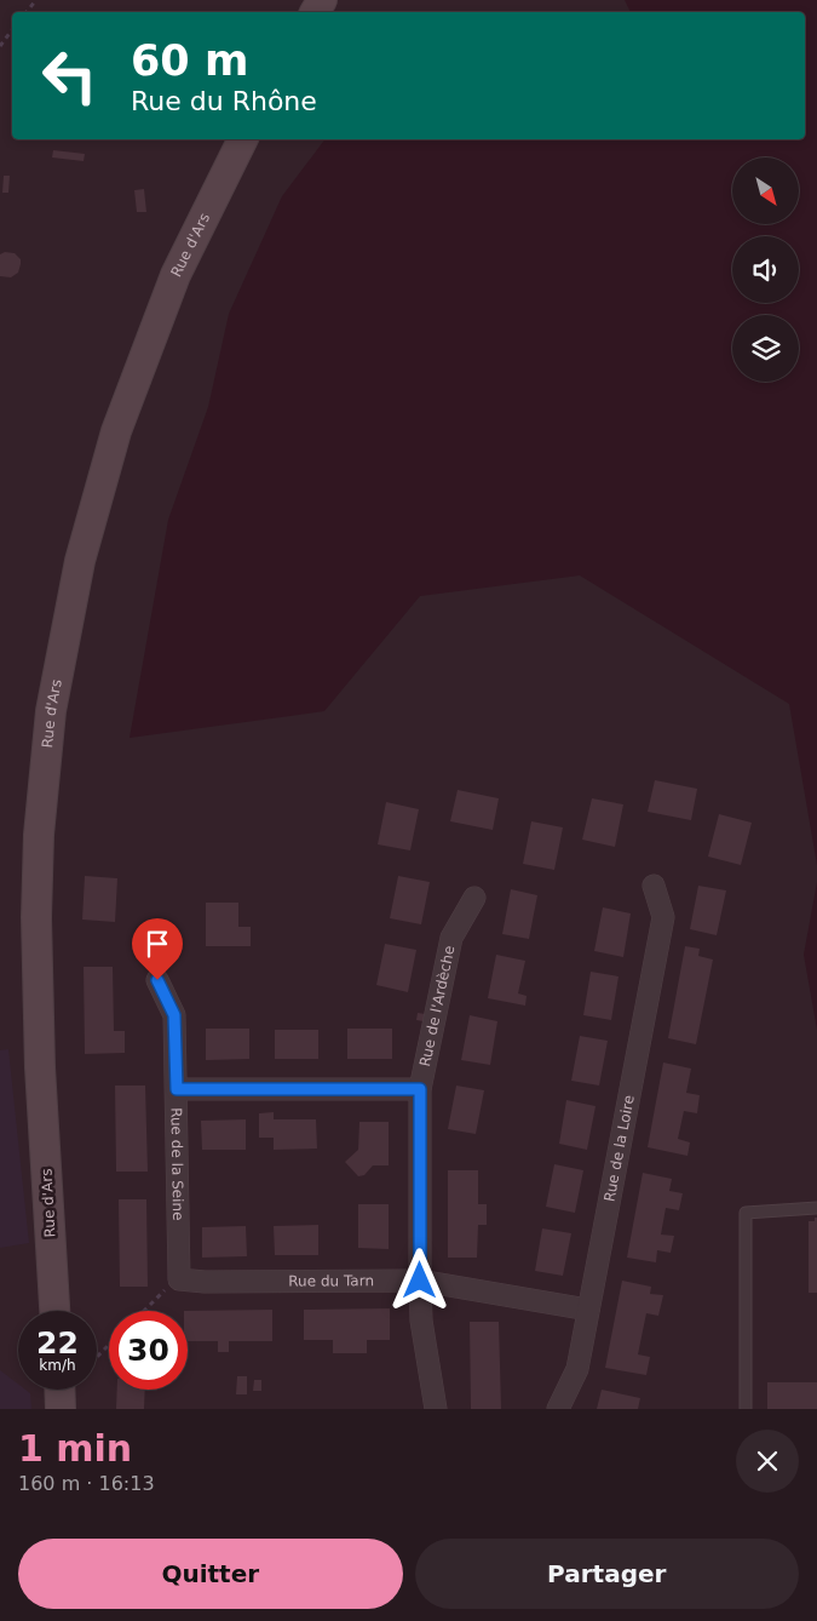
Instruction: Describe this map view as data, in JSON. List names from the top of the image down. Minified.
{"streets":{"main road":["Rue d'Ars"],"street":["Rue de l'Ardèche","Rue de la Loire","Rue de la Seine","Rue du Tarn"]},"crossings":[["Rue de l'Ardèche","Rue du Tarn"],["Rue de la Loire","Rue du Tarn"],["Rue de la Seine","Rue du Tarn"]],"north":"bottom right","page":{"turn":["60 m","Rue du Rhône"],"speed":"22 km/h","limit":"30","heading":["1 min","160 m · 16:13"],"buttons":["Quitter","Partager"]}}
